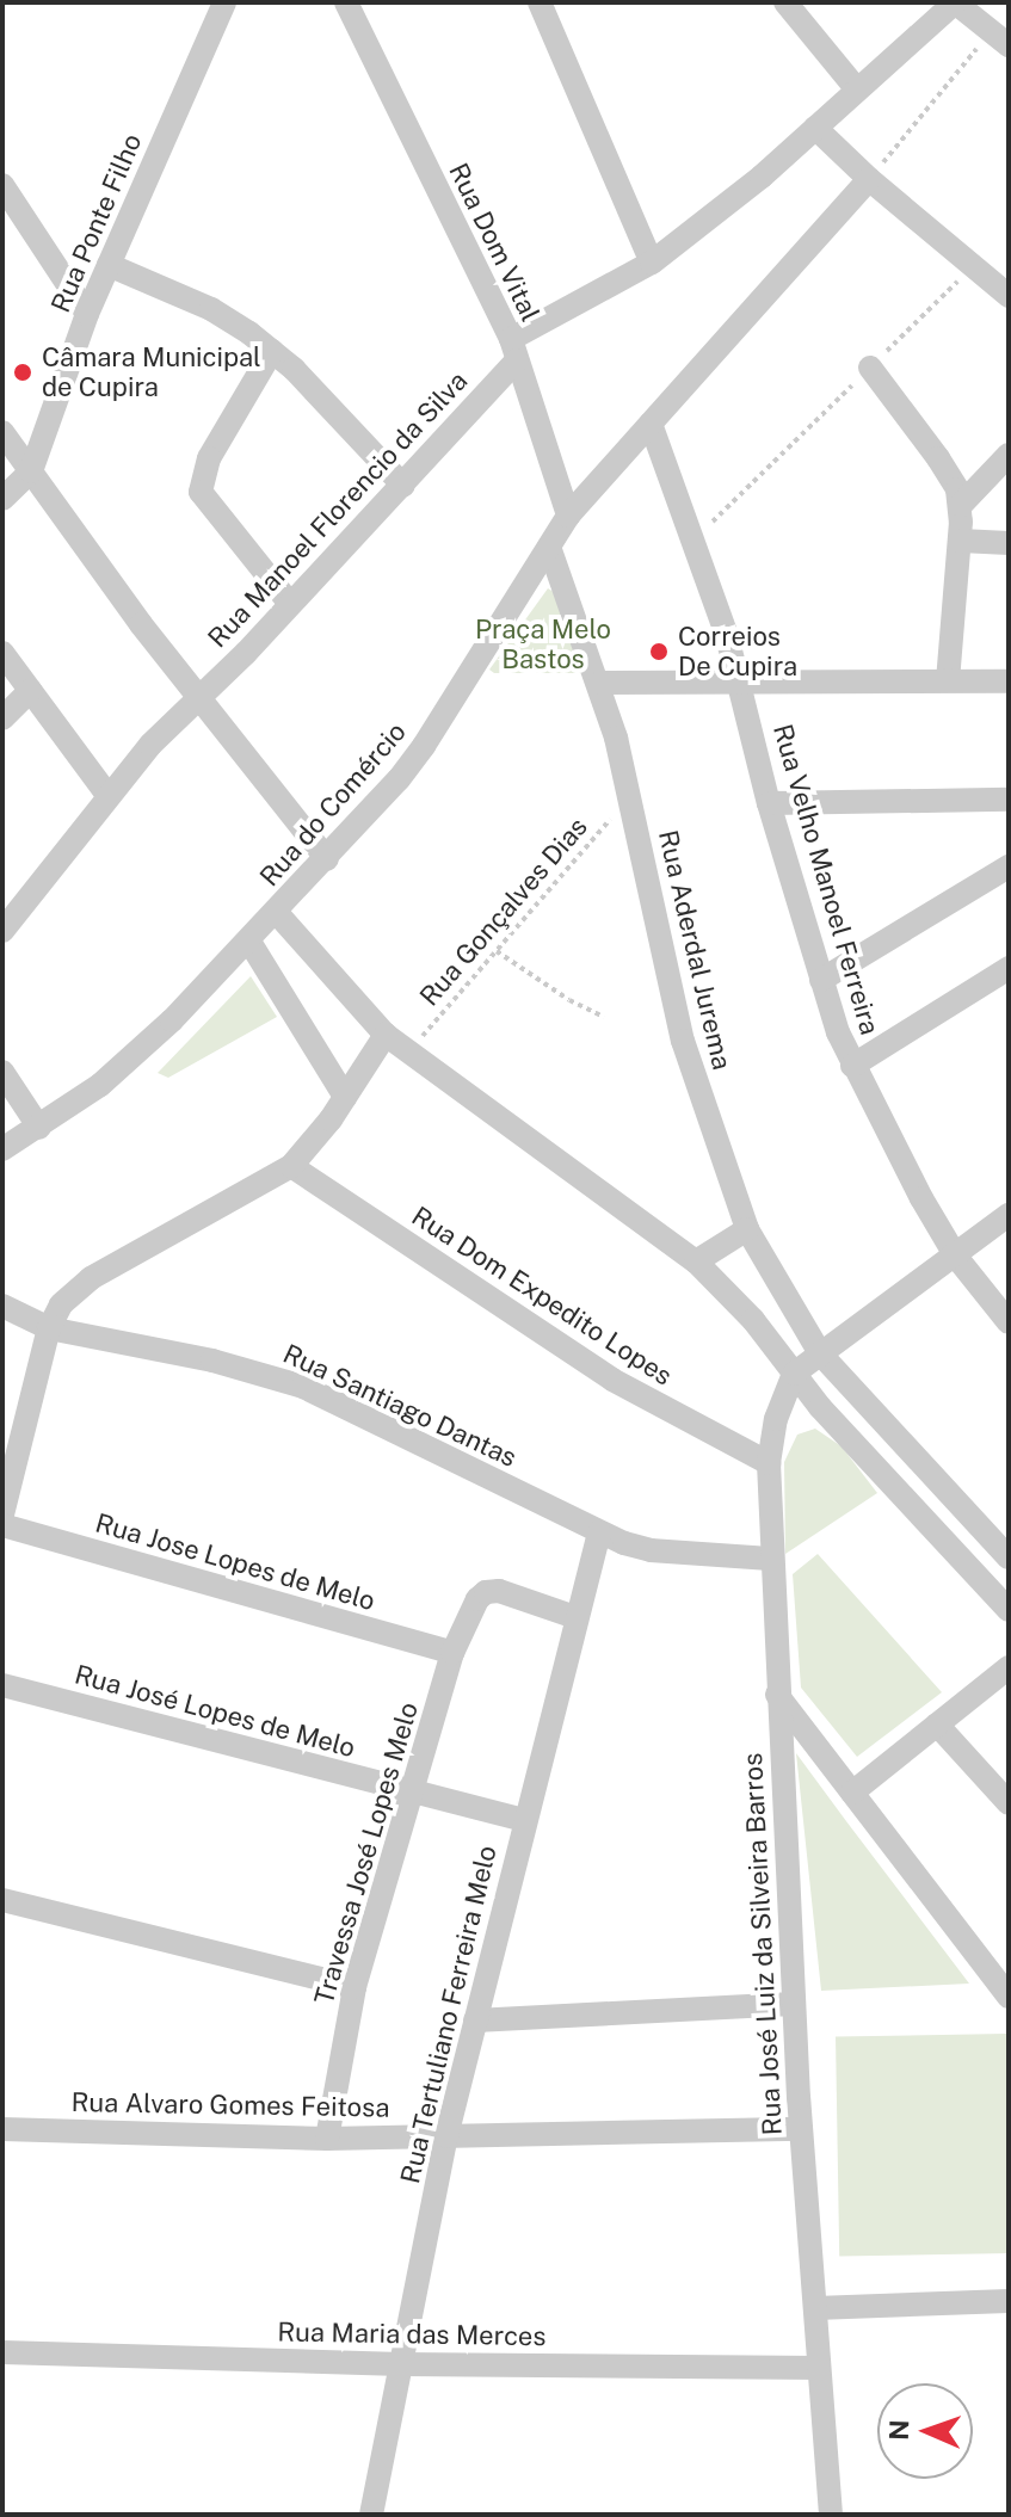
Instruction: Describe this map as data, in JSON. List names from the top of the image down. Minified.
{"streets":{"street":["Rua Ponte Filho","Rua Dom Vital","Rua Manoel Florencio da Silva","Rua do Comércio","Rua Velho Manoel Ferreira","Rua Aderdal Jurema","Rua Dom Expedito Lopes","Rua Santiago Dantas","Rua Jose Lopes de Melo","Rua José Lopes de Melo","Travessa José Lopes Melo","Rua José Luiz da Silveira Barros","Rua Tertuliano Ferreira Melo","Rua Alvaro Gomes Feitosa","Rua Maria das Merces"],"path":["Rua Gonçalves Dias"]},"crossings":[["Rua Dom Vital","Rua Manoel Florencio da Silva"],["Rua Dom Vital","Rua do Comércio"],["Rua do Comércio","Rua Velho Manoel Ferreira"],["Rua do Comércio","Rua Aderdal Jurema"],["Rua Gonçalves Dias","Rua Aderdal Jurema"],["Rua Dom Expedito Lopes","Rua José Luiz da Silveira Barros"],["Rua Santiago Dantas","Rua José Luiz da Silveira Barros"],["Rua Santiago Dantas","Rua Tertuliano Ferreira Melo"],["Rua Jose Lopes de Melo","Travessa José Lopes Melo"],["Rua José Lopes de Melo","Travessa José Lopes Melo"],["Rua José Lopes de Melo","Rua Tertuliano Ferreira Melo"],["Travessa José Lopes Melo","Rua Tertuliano Ferreira Melo"],["Travessa José Lopes Melo","Rua Alvaro Gomes Feitosa"],["Rua José Luiz da Silveira Barros","Rua Alvaro Gomes Feitosa"],["Rua José Luiz da Silveira Barros","Rua Maria das Merces"],["Rua Tertuliano Ferreira Melo","Rua Alvaro Gomes Feitosa"],["Rua Tertuliano Ferreira Melo","Rua Maria das Merces"]],"parks":["Praça Melo Bastos"],"places":["Câmara Municipal de Cupira","Correios De Cupira"],"north":"left"}
